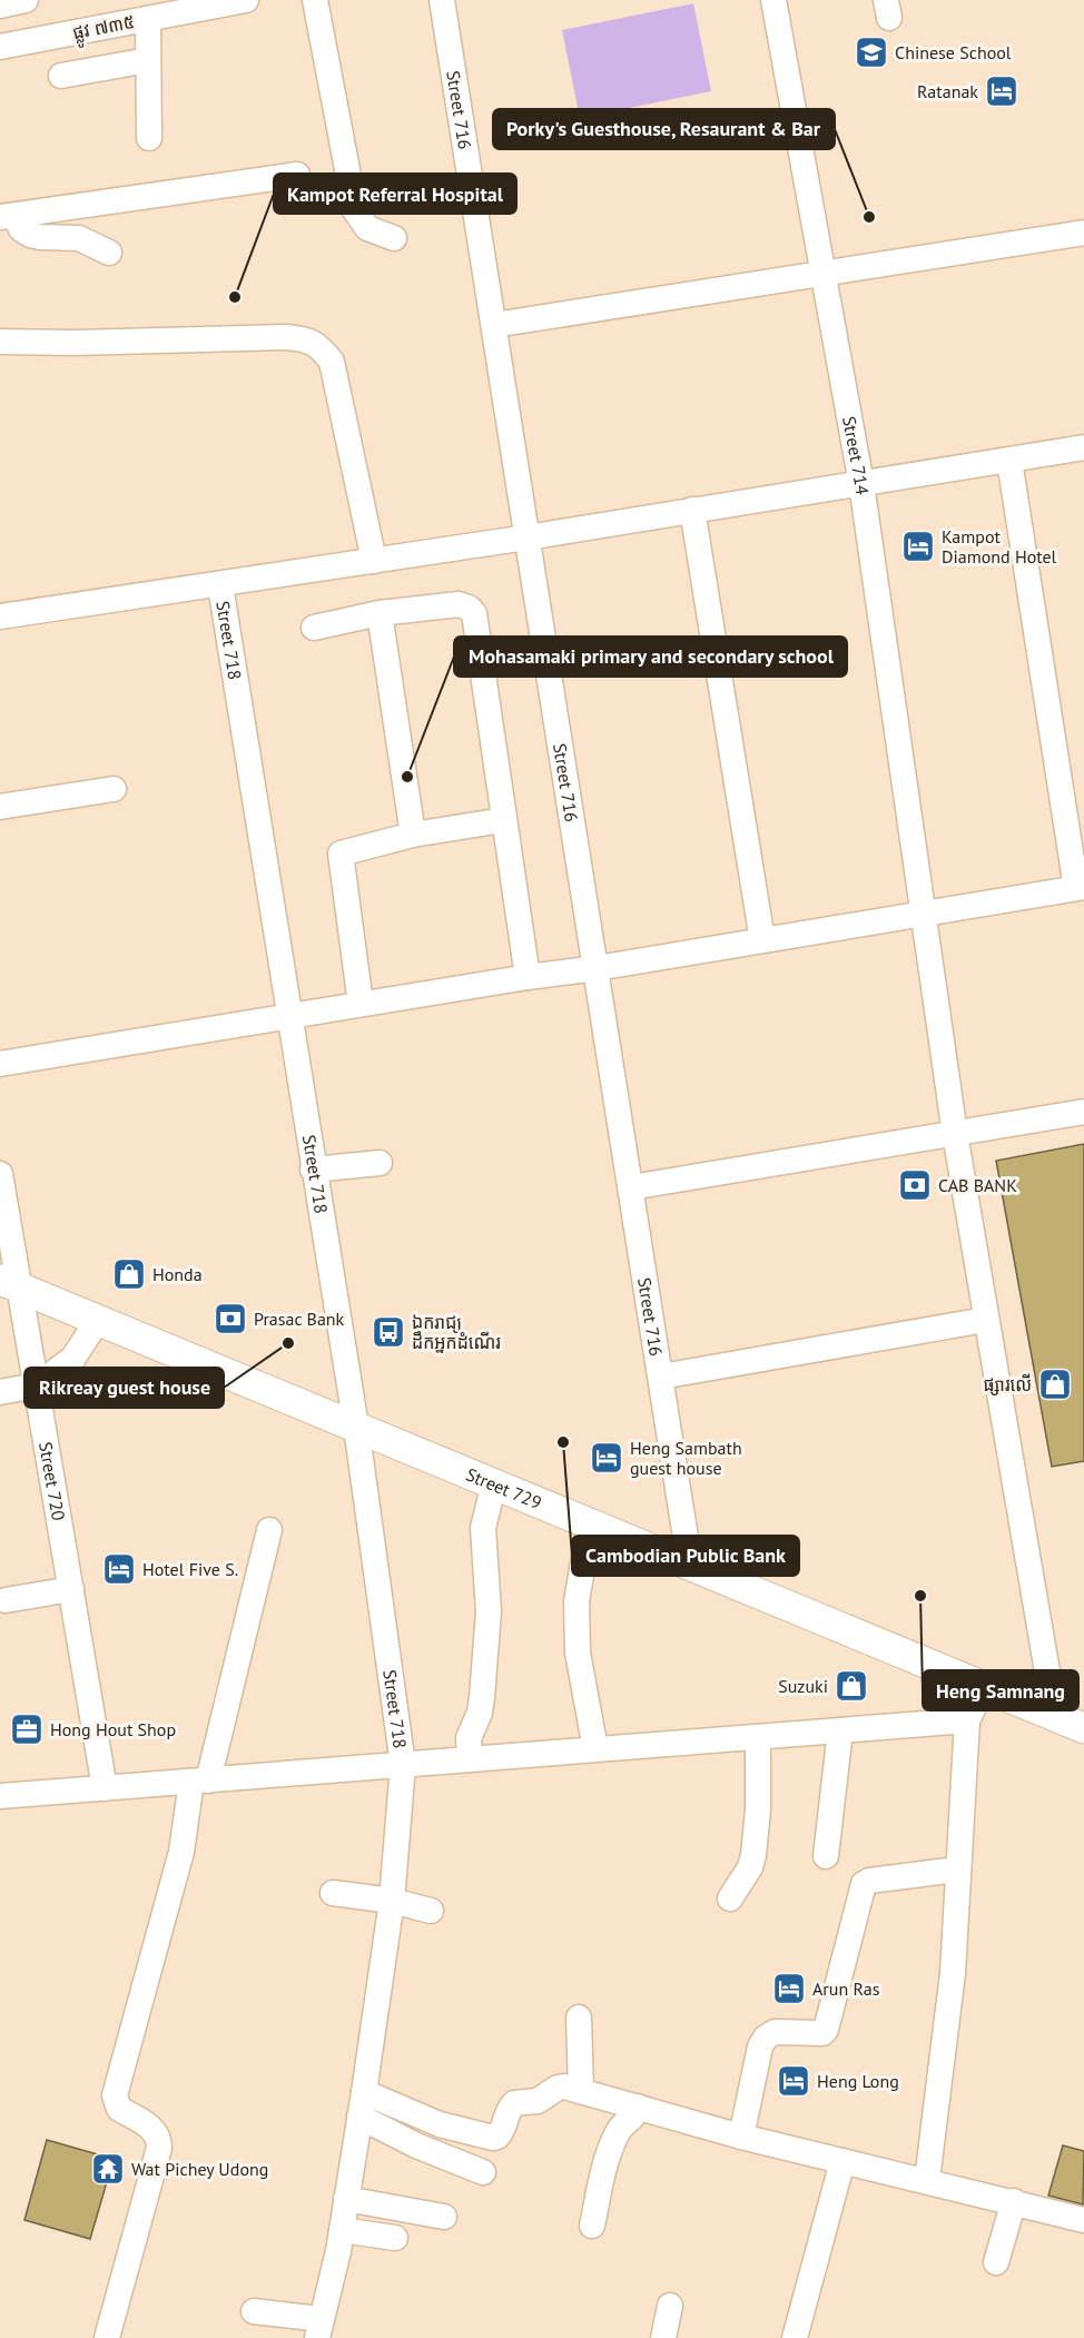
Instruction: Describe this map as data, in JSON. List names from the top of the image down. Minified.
{"streets":{"main road":["Street 729"],"street":["ផ្លូវ ៧៣៥","Street 716","Street 714","Street 718","Street 720"]},"crossings":[["Street 716","Street 729"],["Street 714","Street 729"],["Street 718","Street 729"],["Street 720","Street 729"]],"places":{"school or university":["Chinese School"],"hotel":["Ratanak","Kampot Diamond Hotel","Heng Sambath guest house","Hotel Five S.","Arun Ras","Heng Long"],"other":["Porky's Guesthouse, Resaurant & Bar","Kampot Referral Hospital","Mohasamaki primary and secondary school","Rikreay guest house","Cambodian Public Bank","Heng Samnang"],"bank":["CAB BANK","Prasac Bank"],"shop":["Honda","ផ្សារលើ","Suzuki"],"bus stop":["ឯករាជ្យ ដឹកអ្នកដំណើរ"],"office":["Hong Hout Shop"],"temple":["Wat Pichey Udong"]}}
